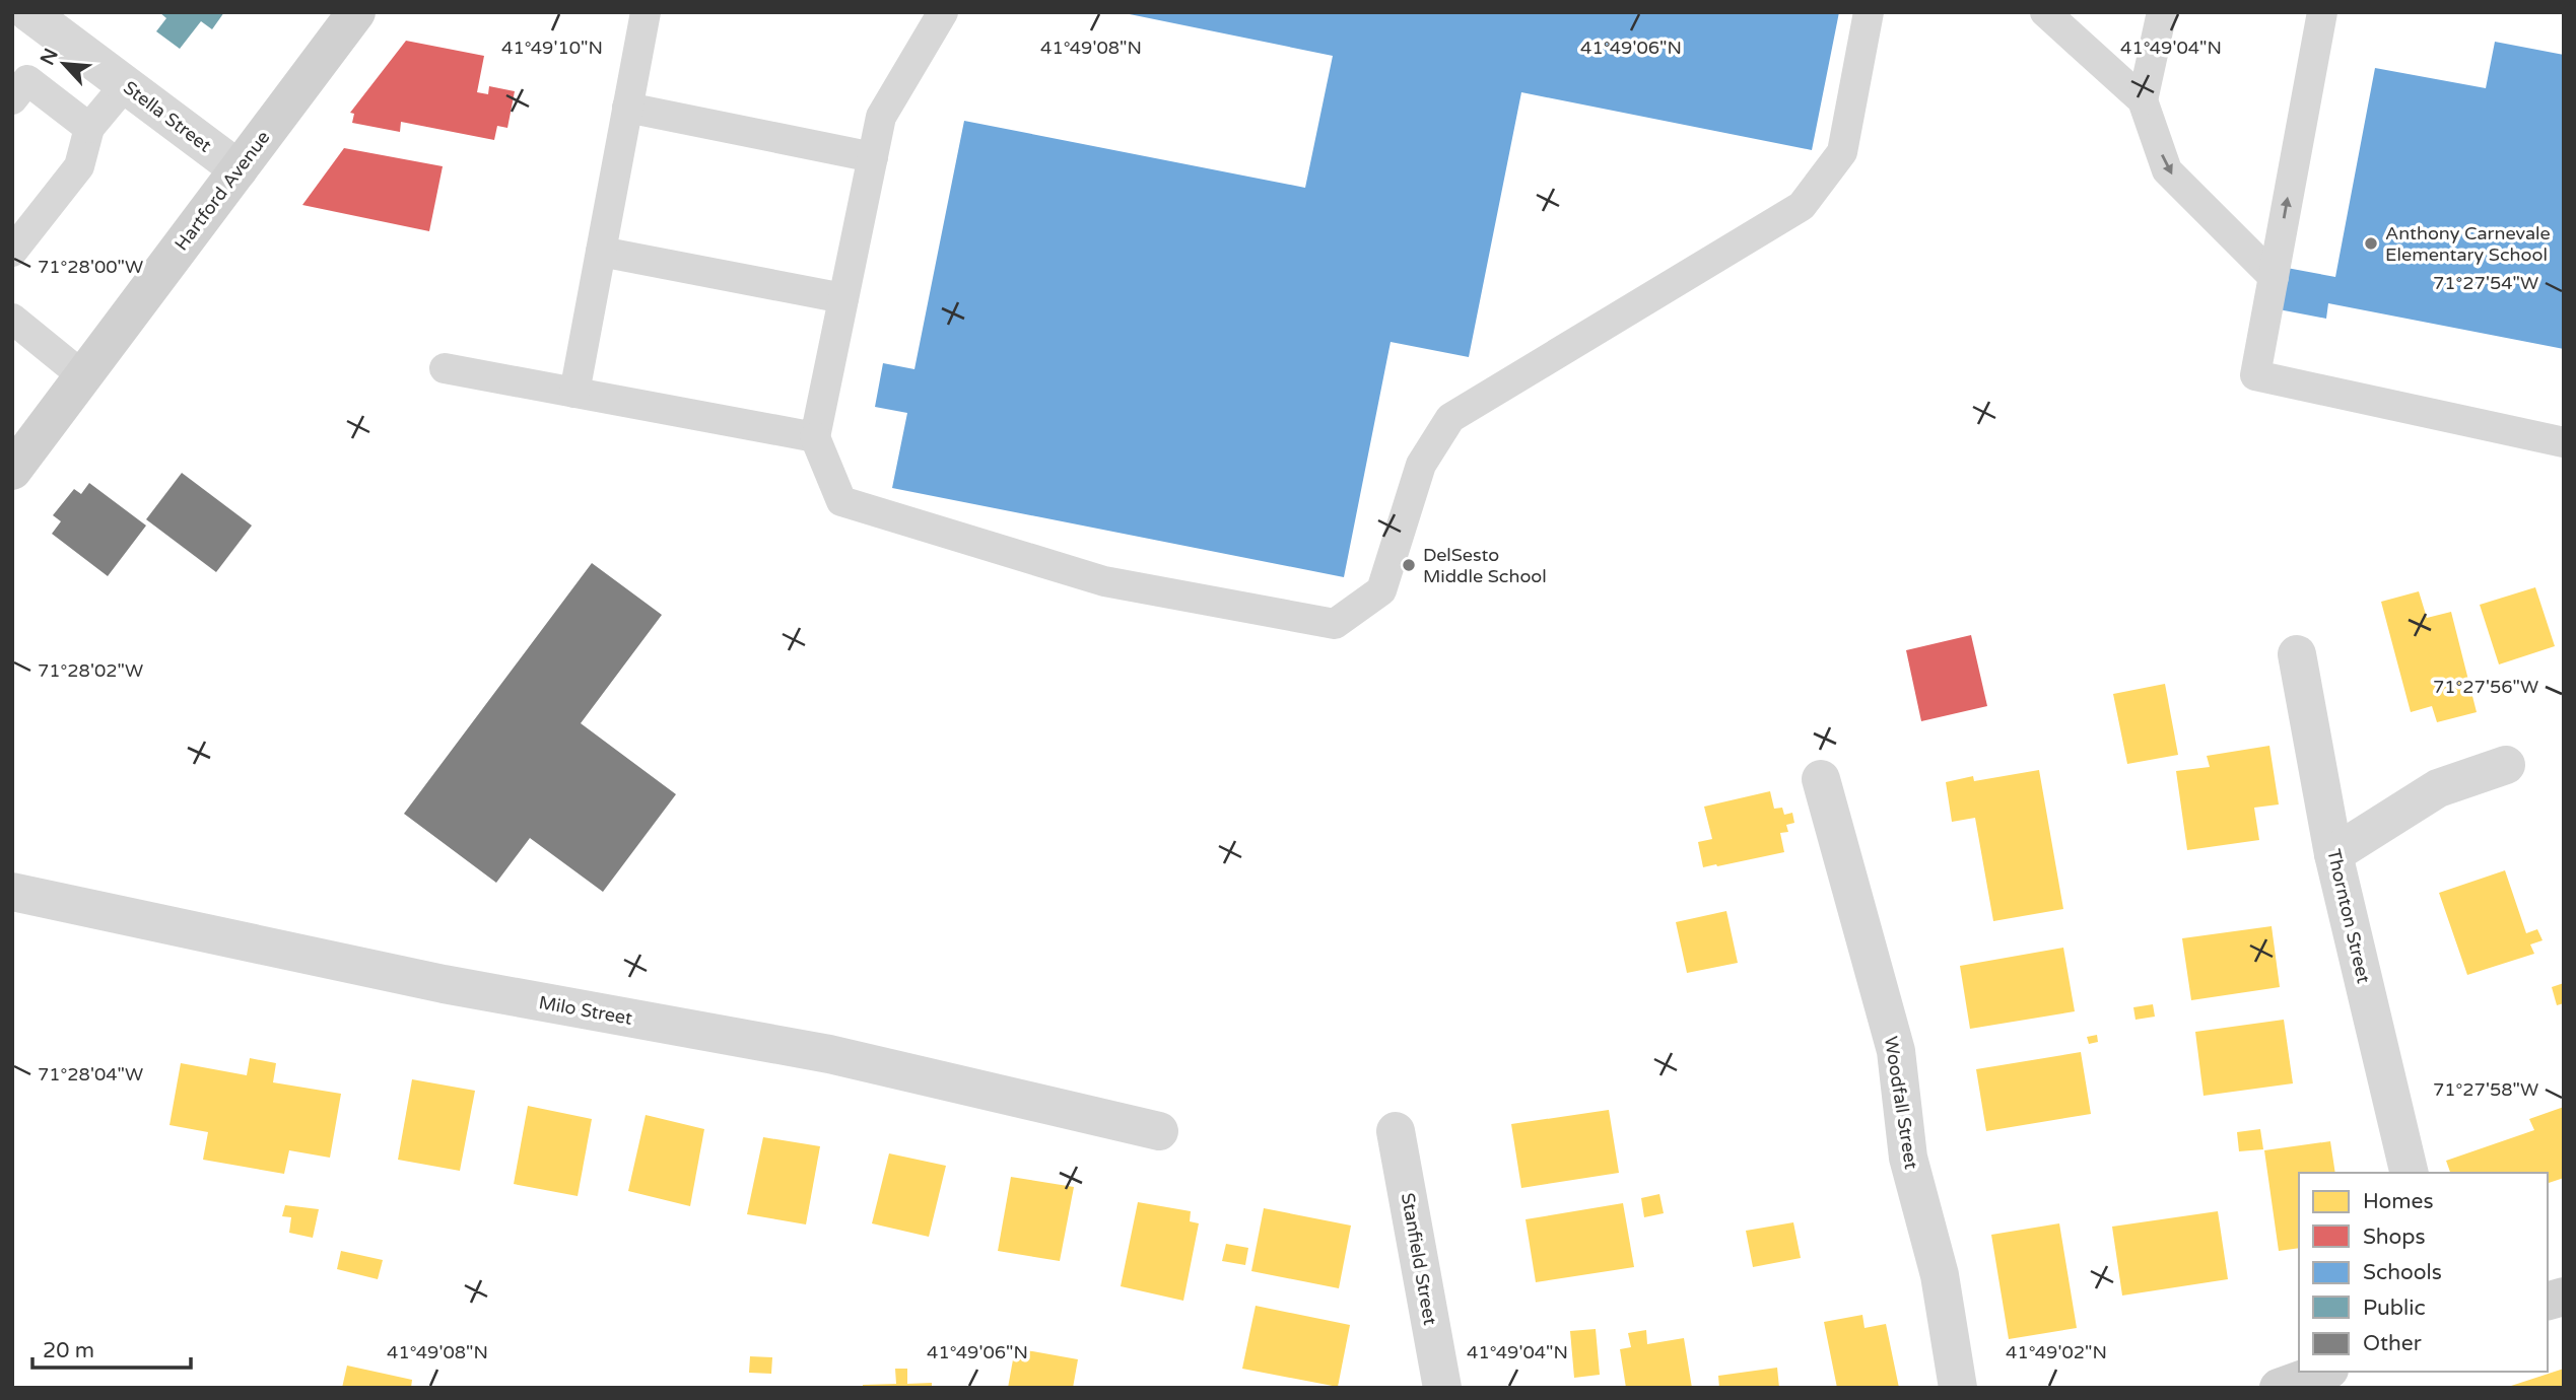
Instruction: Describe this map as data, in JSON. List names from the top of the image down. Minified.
{"streets":{"main road":["Hartford Avenue"],"street":["Stella Street","Thornton Street","Milo Street","Woodfall Street","Stanfield Street"]},"crossings":[["Stella Street","Hartford Avenue"]],"places":["Anthony Carnevale Elementary School","DelSesto Middle School"],"legend":["Homes","Shops","Schools","Public","Other"],"scale_bar":"20 m","north":"top left","coordinates":["41°49'10\"N","41°49'08\"N","41°49'06\"N","41°49'04\"N","71°28'00\"W","71°27'54\"W","71°28'02\"W","71°27'56\"W","71°28'04\"W","71°27'58\"W","41°49'02\"N"]}
